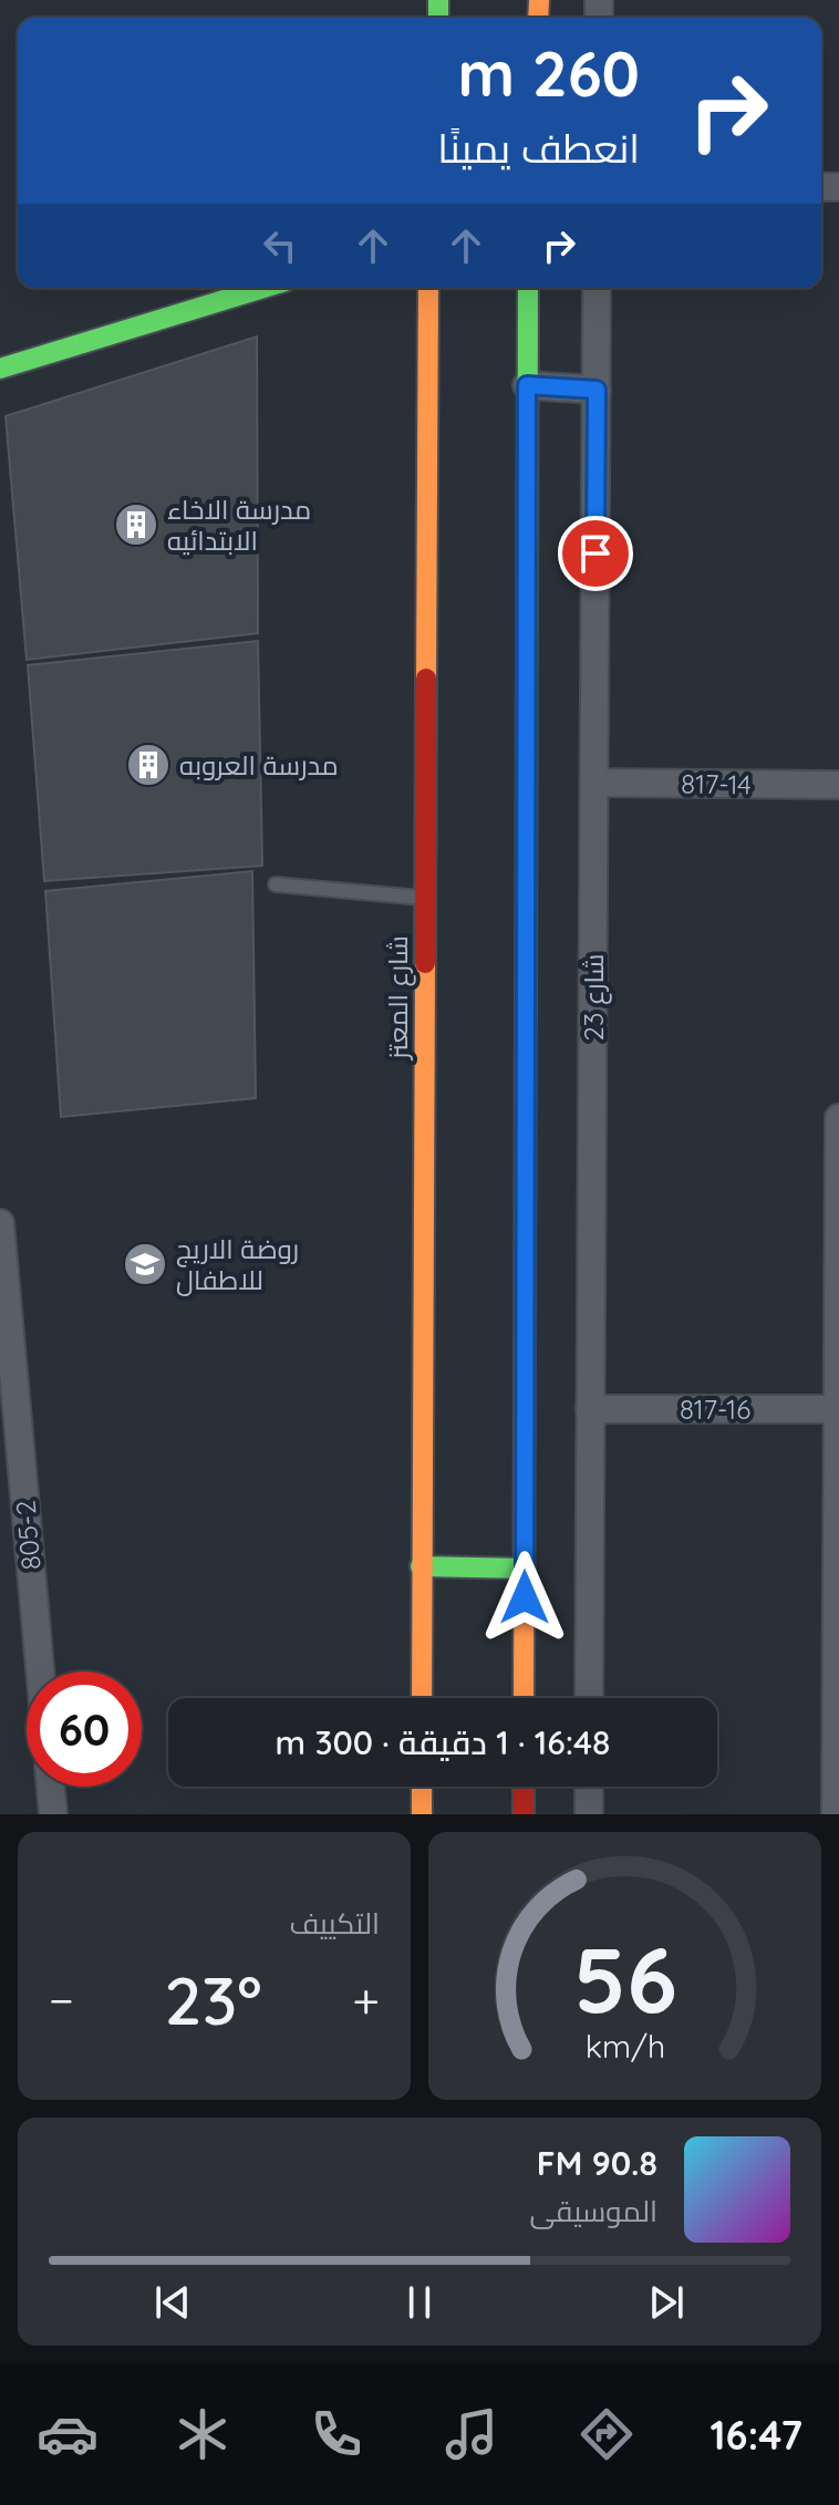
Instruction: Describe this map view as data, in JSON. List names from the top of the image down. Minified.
{"streets":{"main road":["شارع المعتز"],"street":["817-14","شارع 23","817-16","805-2"]},"crossings":[["817-14","شارع 23"],["شارع 23","817-16"]],"places":{"building":["مدرسة الاخاء الابتدائيه","مدرسة العروبه"],"school or university":["روضة الاريج للاطفال"]},"page":{"turn":["260 m","انعطف يمينًا"],"limit":"60","trip":"16:48 · 1 دقيقة · 300 m","tile":"التكييف","heat":["−","23°","+"],"song":["90.8 FM","الموسيقى"],"tabs":"16:47","gauge":["56","km/h"]}}
